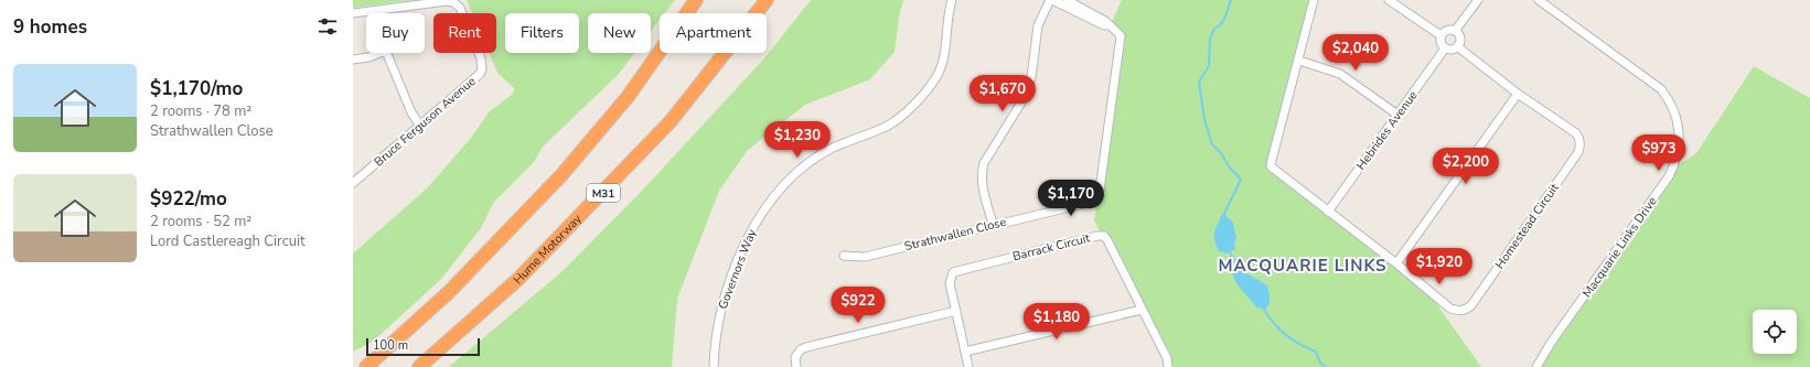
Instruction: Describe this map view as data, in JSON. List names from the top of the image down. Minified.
{"streets":{"highway":["M31","Hume Motorway"],"street":["Bruce Ferguson Avenue","Hebrides Avenue","Homestead Circuit","Strathwallen Close","Barrack Circuit","Macquarie Links Drive","Governors Way"]},"crossings":[["Hebrides Avenue","Homestead Circuit"]],"districts":["MACQUARIE LINKS"],"scale_bar":"100 m","page":{"heading":"9 homes","chip":["Buy","Rent","Filters","New","Apartment"],"price":["$2,040","$1,670","$1,230","$973","$2,200","$1,170","$1,920","$922","$1,180"],"list":[{"name":"$1,170/mo","note":"2 rooms · 78 m² · Strathwallen Close"},{"name":"$922/mo","note":"2 rooms · 52 m² · Lord Castlereagh Circuit"}],"scale":"100 m"}}
